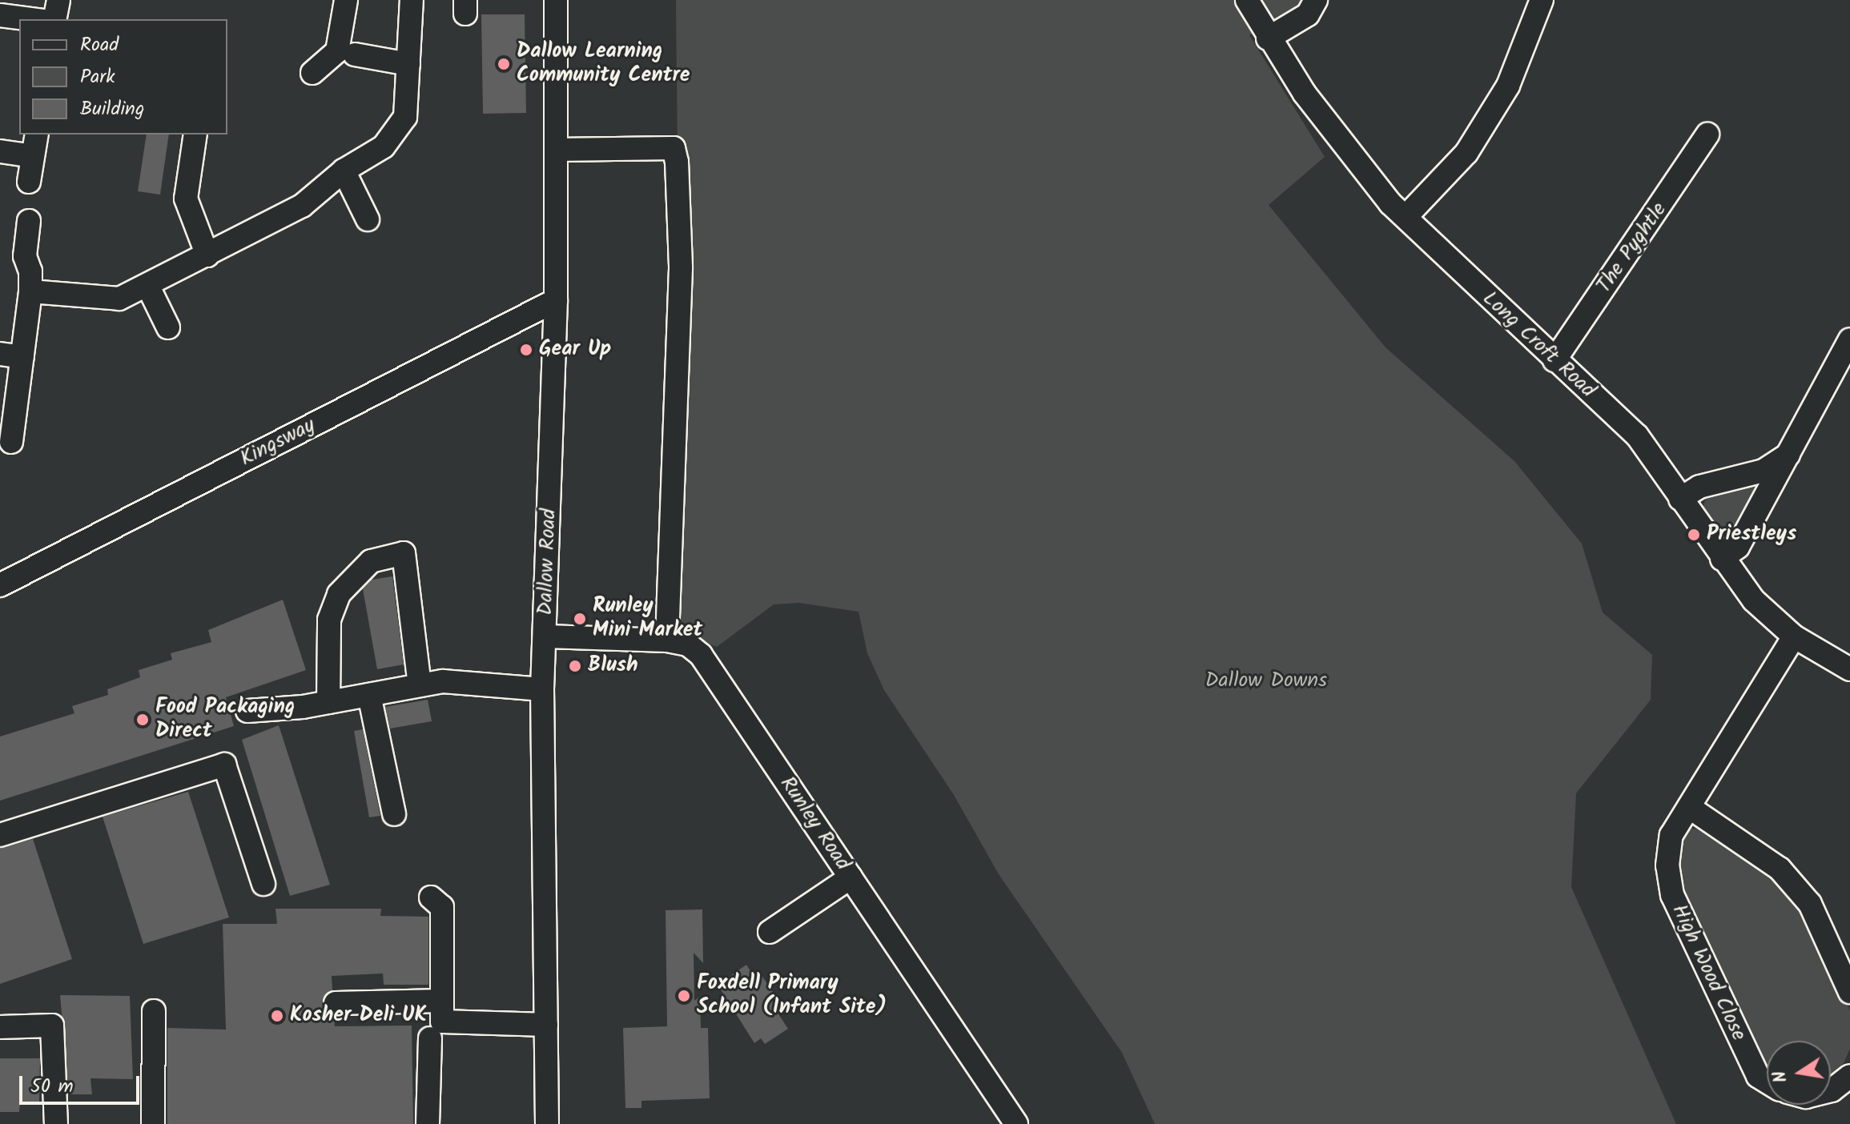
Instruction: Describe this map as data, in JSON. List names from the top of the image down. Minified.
{"streets":{"street":["The Pyghtle","Long Croft Road","Kingsway","Dallow Road","Runley Road","High Wood Close"]},"crossings":[["The Pyghtle","Long Croft Road"],["Long Croft Road","High Wood Close"],["Kingsway","Dallow Road"],["Dallow Road","Runley Road"]],"parks":["Dallow Downs"],"places":["Dallow Learning Community Centre","Gear Up","Priestleys","Runley Mini Market","Blush","Food Packaging Direct","Foxdell Primary School (Infant Site)","Kosher Deli UK"],"legend":["Road","Park","Building"],"scale_bar":"50 m","north":"left"}
